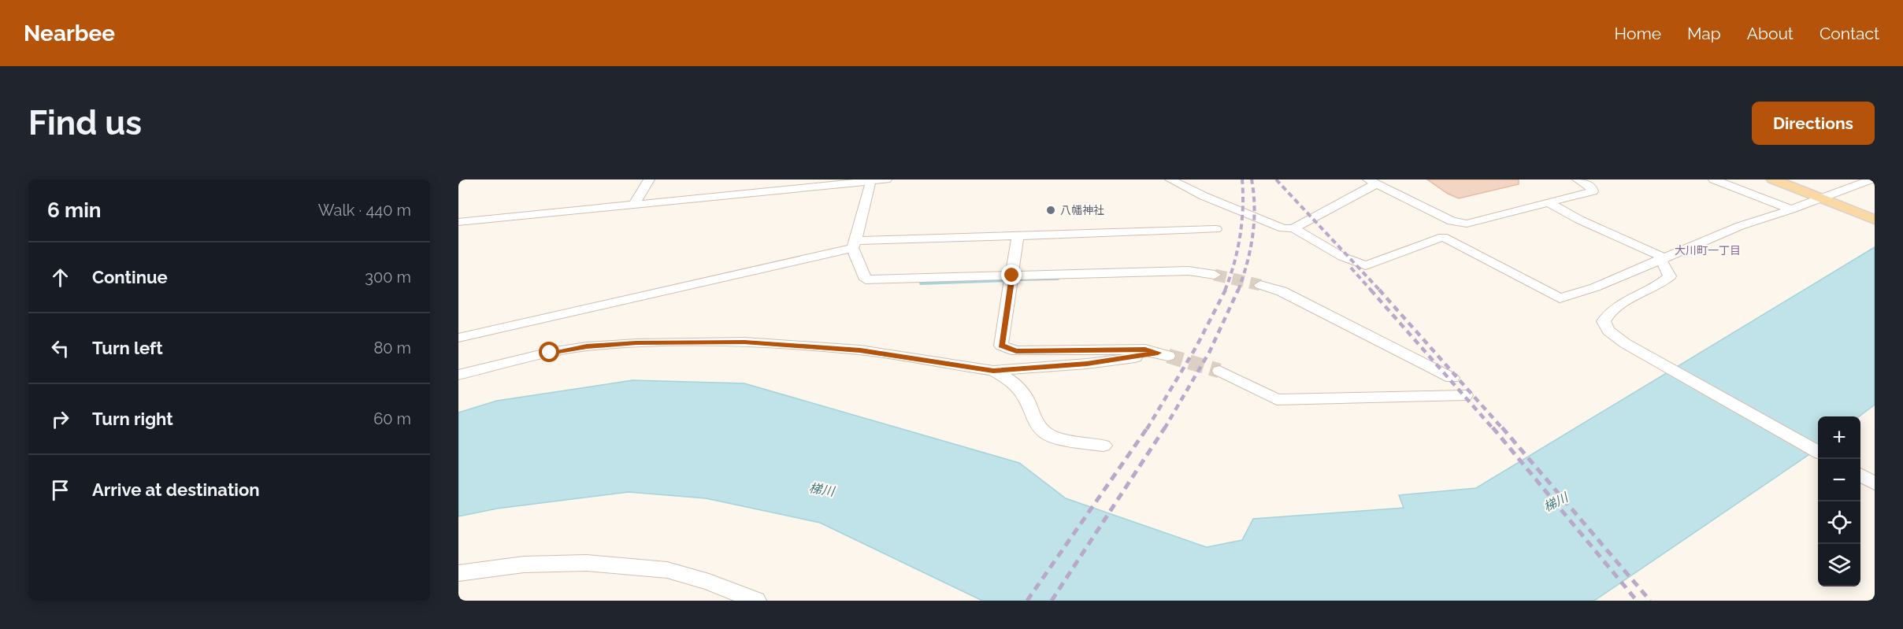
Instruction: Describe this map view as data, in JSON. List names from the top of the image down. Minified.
{"districts":["大川町一丁目"],"water":["梯川"],"places":["八幡神社"],"page":{"header":"Nearbee","nav":["Home","Map","About","Contact"],"buttons":"Directions","title":"Find us","heading":["6 min","Walk · 440 m"],"list":[["Continue","300 m"],["Turn left","80 m"],["Turn right","60 m"],"Arrive at destination"],"map_buttons":["+","−"]}}
